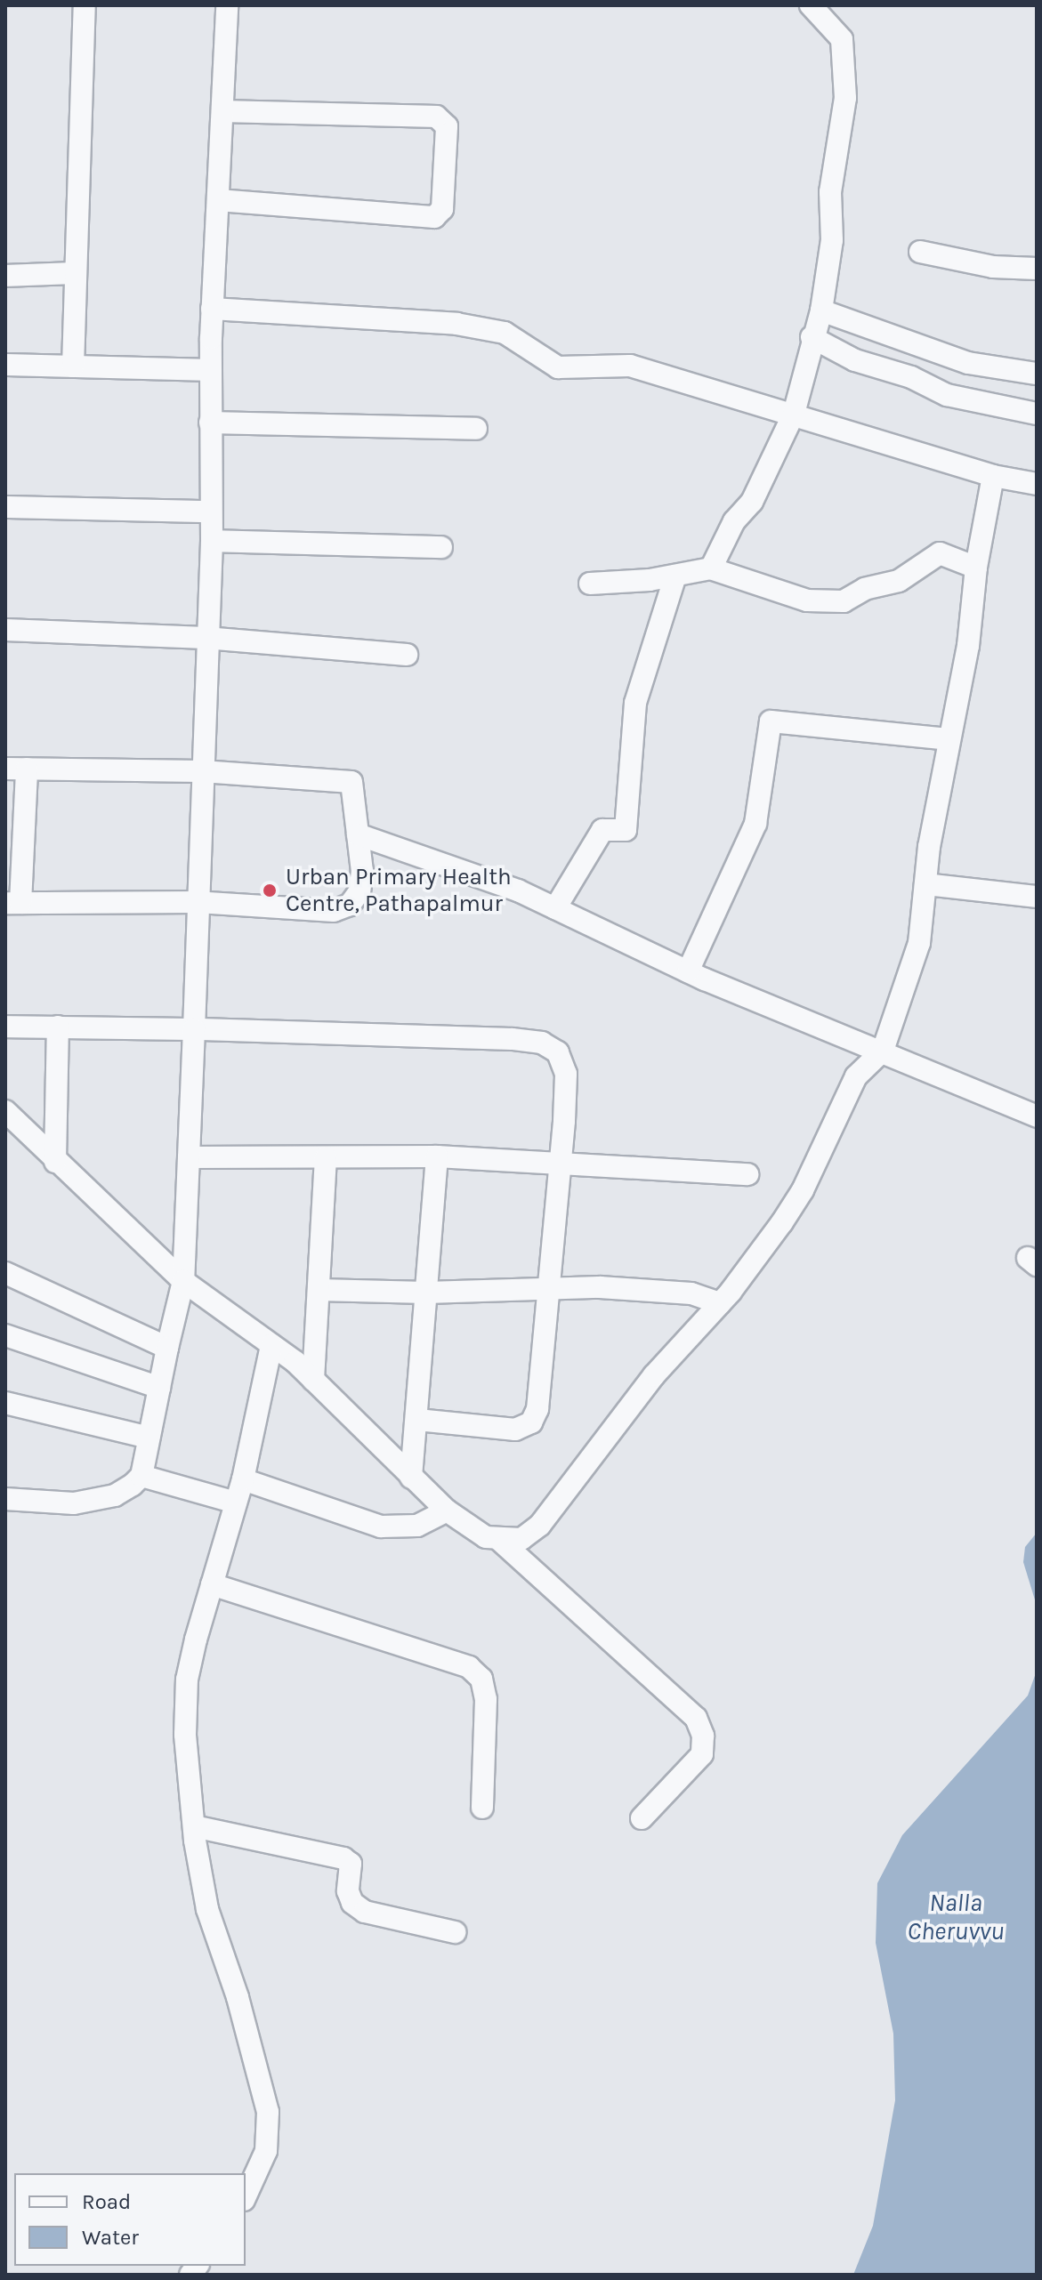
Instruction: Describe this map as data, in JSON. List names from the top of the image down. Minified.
{"water":["Nalla Cheruvvu"],"places":["Urban Primary Health Centre, Pathapalmur"],"legend":["Road","Water"]}
